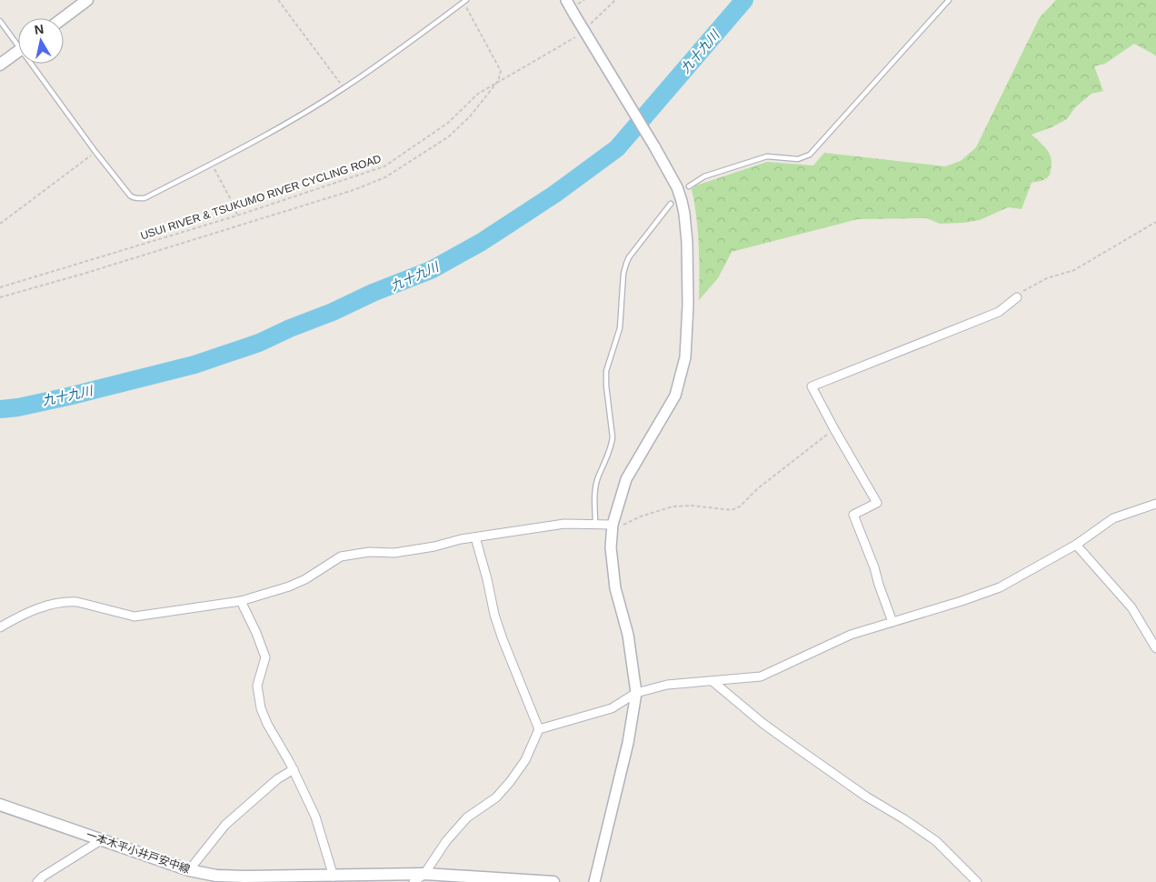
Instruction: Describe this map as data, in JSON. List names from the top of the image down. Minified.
{"streets":{"main road":["一本木平小井戸安中線"],"path":["USUI RIVER & TSUKUMO RIVER CYCLING ROAD"]},"water":["九十九川"],"north":"top"}
